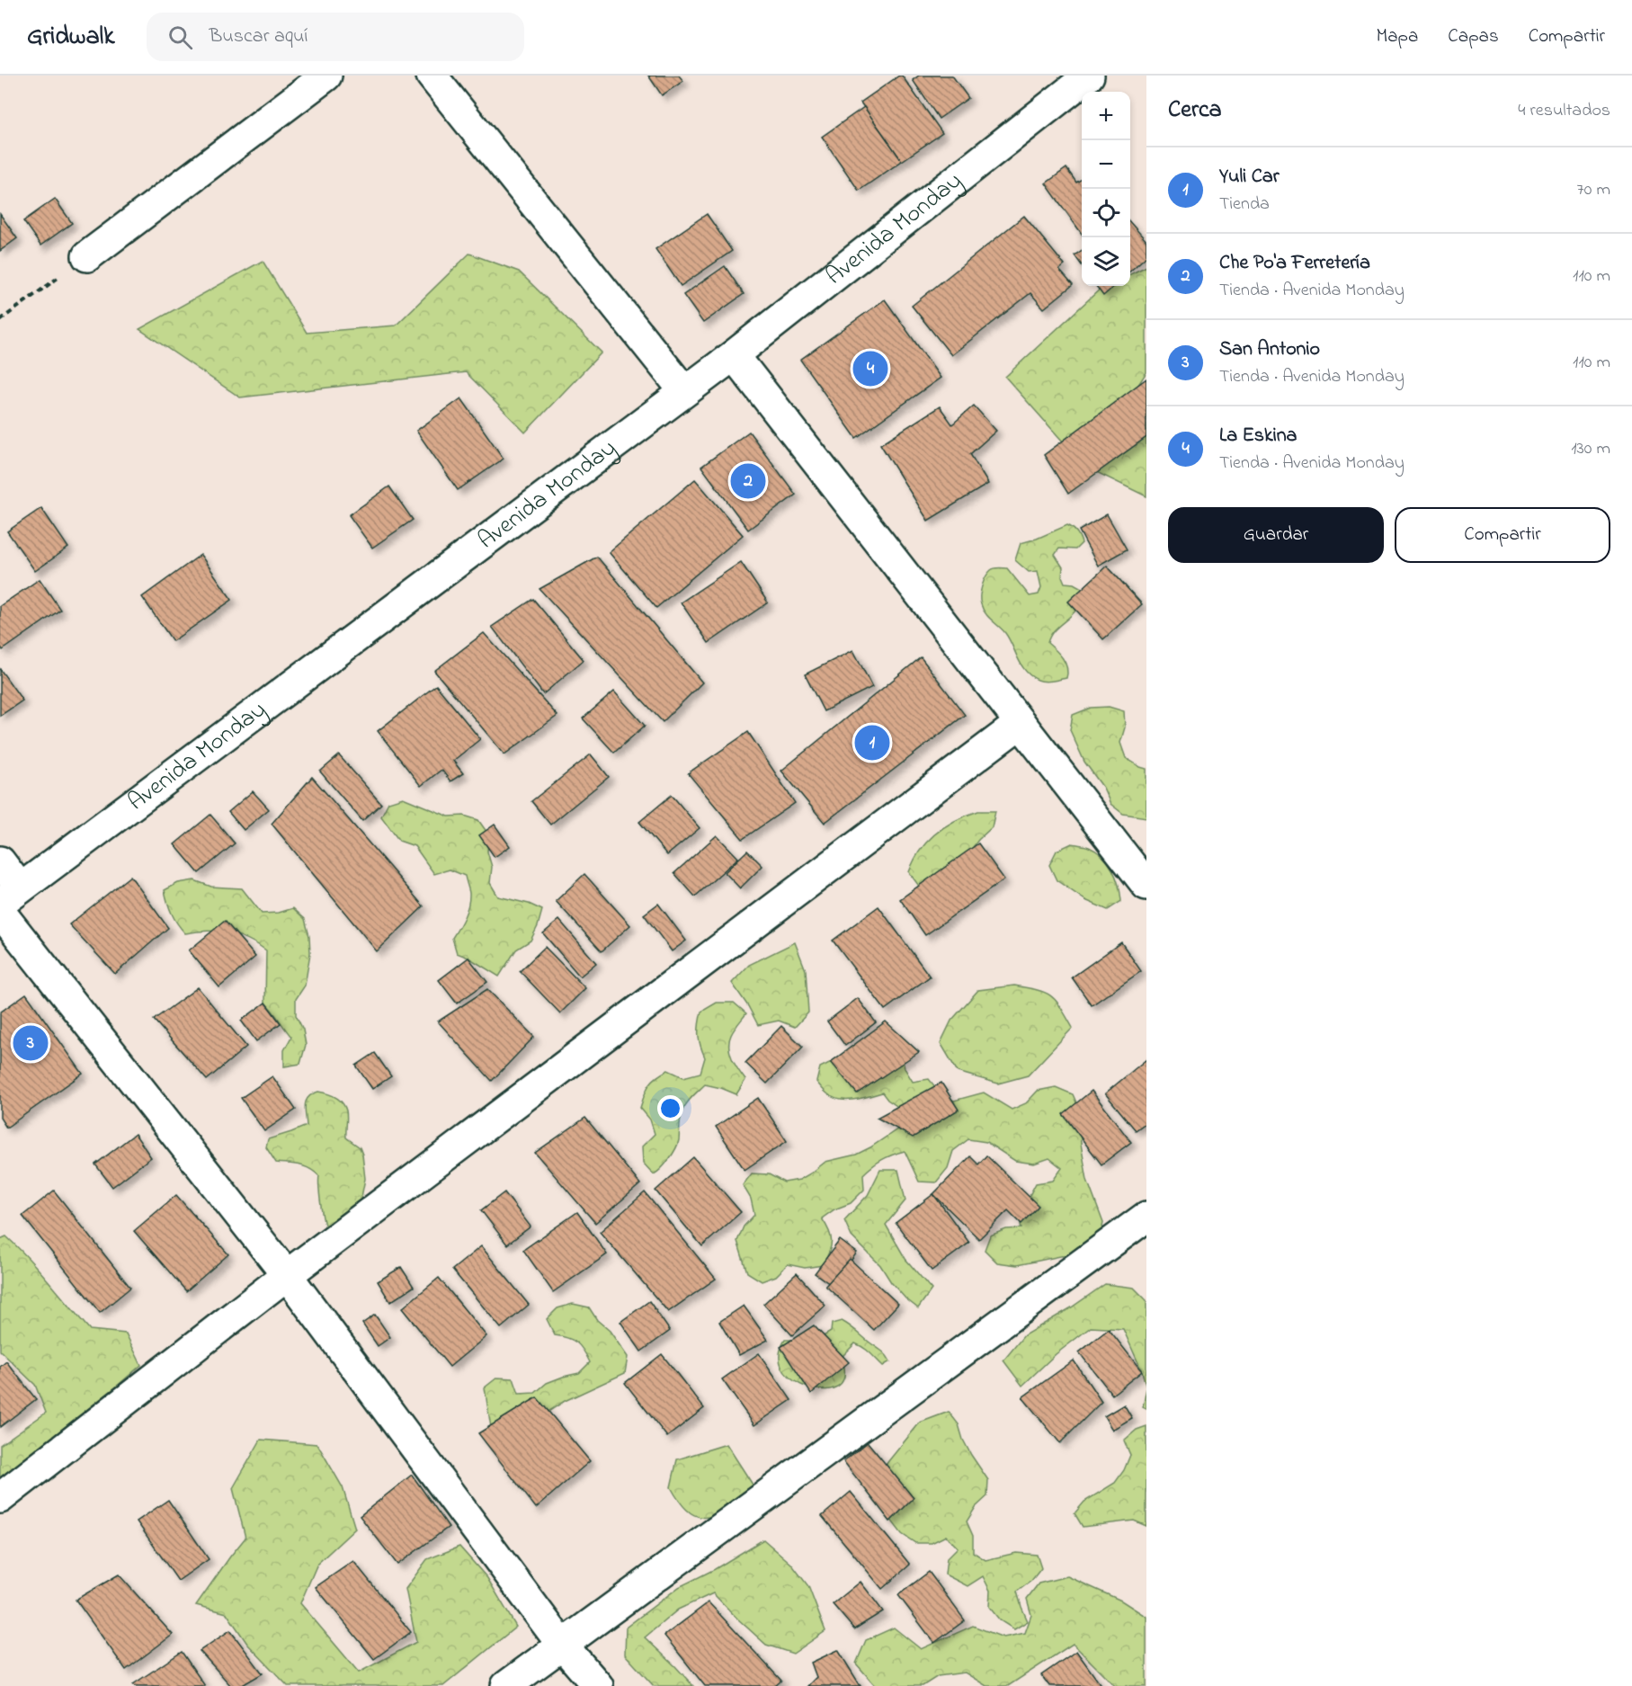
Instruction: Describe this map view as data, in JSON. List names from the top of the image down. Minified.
{"streets":{"street":["Avenida Monday"]},"page":{"header":"Gridwalk","search":"Buscar aquí","nav":["Mapa","Capas","Compartir"],"heading":["Cerca","4 resultados"],"map_buttons":["+","−"],"list":[{"mark":"1","name":"Yuli Car","note":"Tienda","value":"70 m"},{"mark":"2","name":"Che Po'a Ferretería","note":"Tienda · Avenida Monday","value":"110 m"},{"mark":"3","name":"San Antonio","note":"Tienda · Avenida Monday","value":"110 m"},{"mark":"4","name":"La Eskina","note":"Tienda · Avenida Monday","value":"130 m"}],"pins":["4","2","1","3"],"buttons":["Guardar","Compartir"]}}
